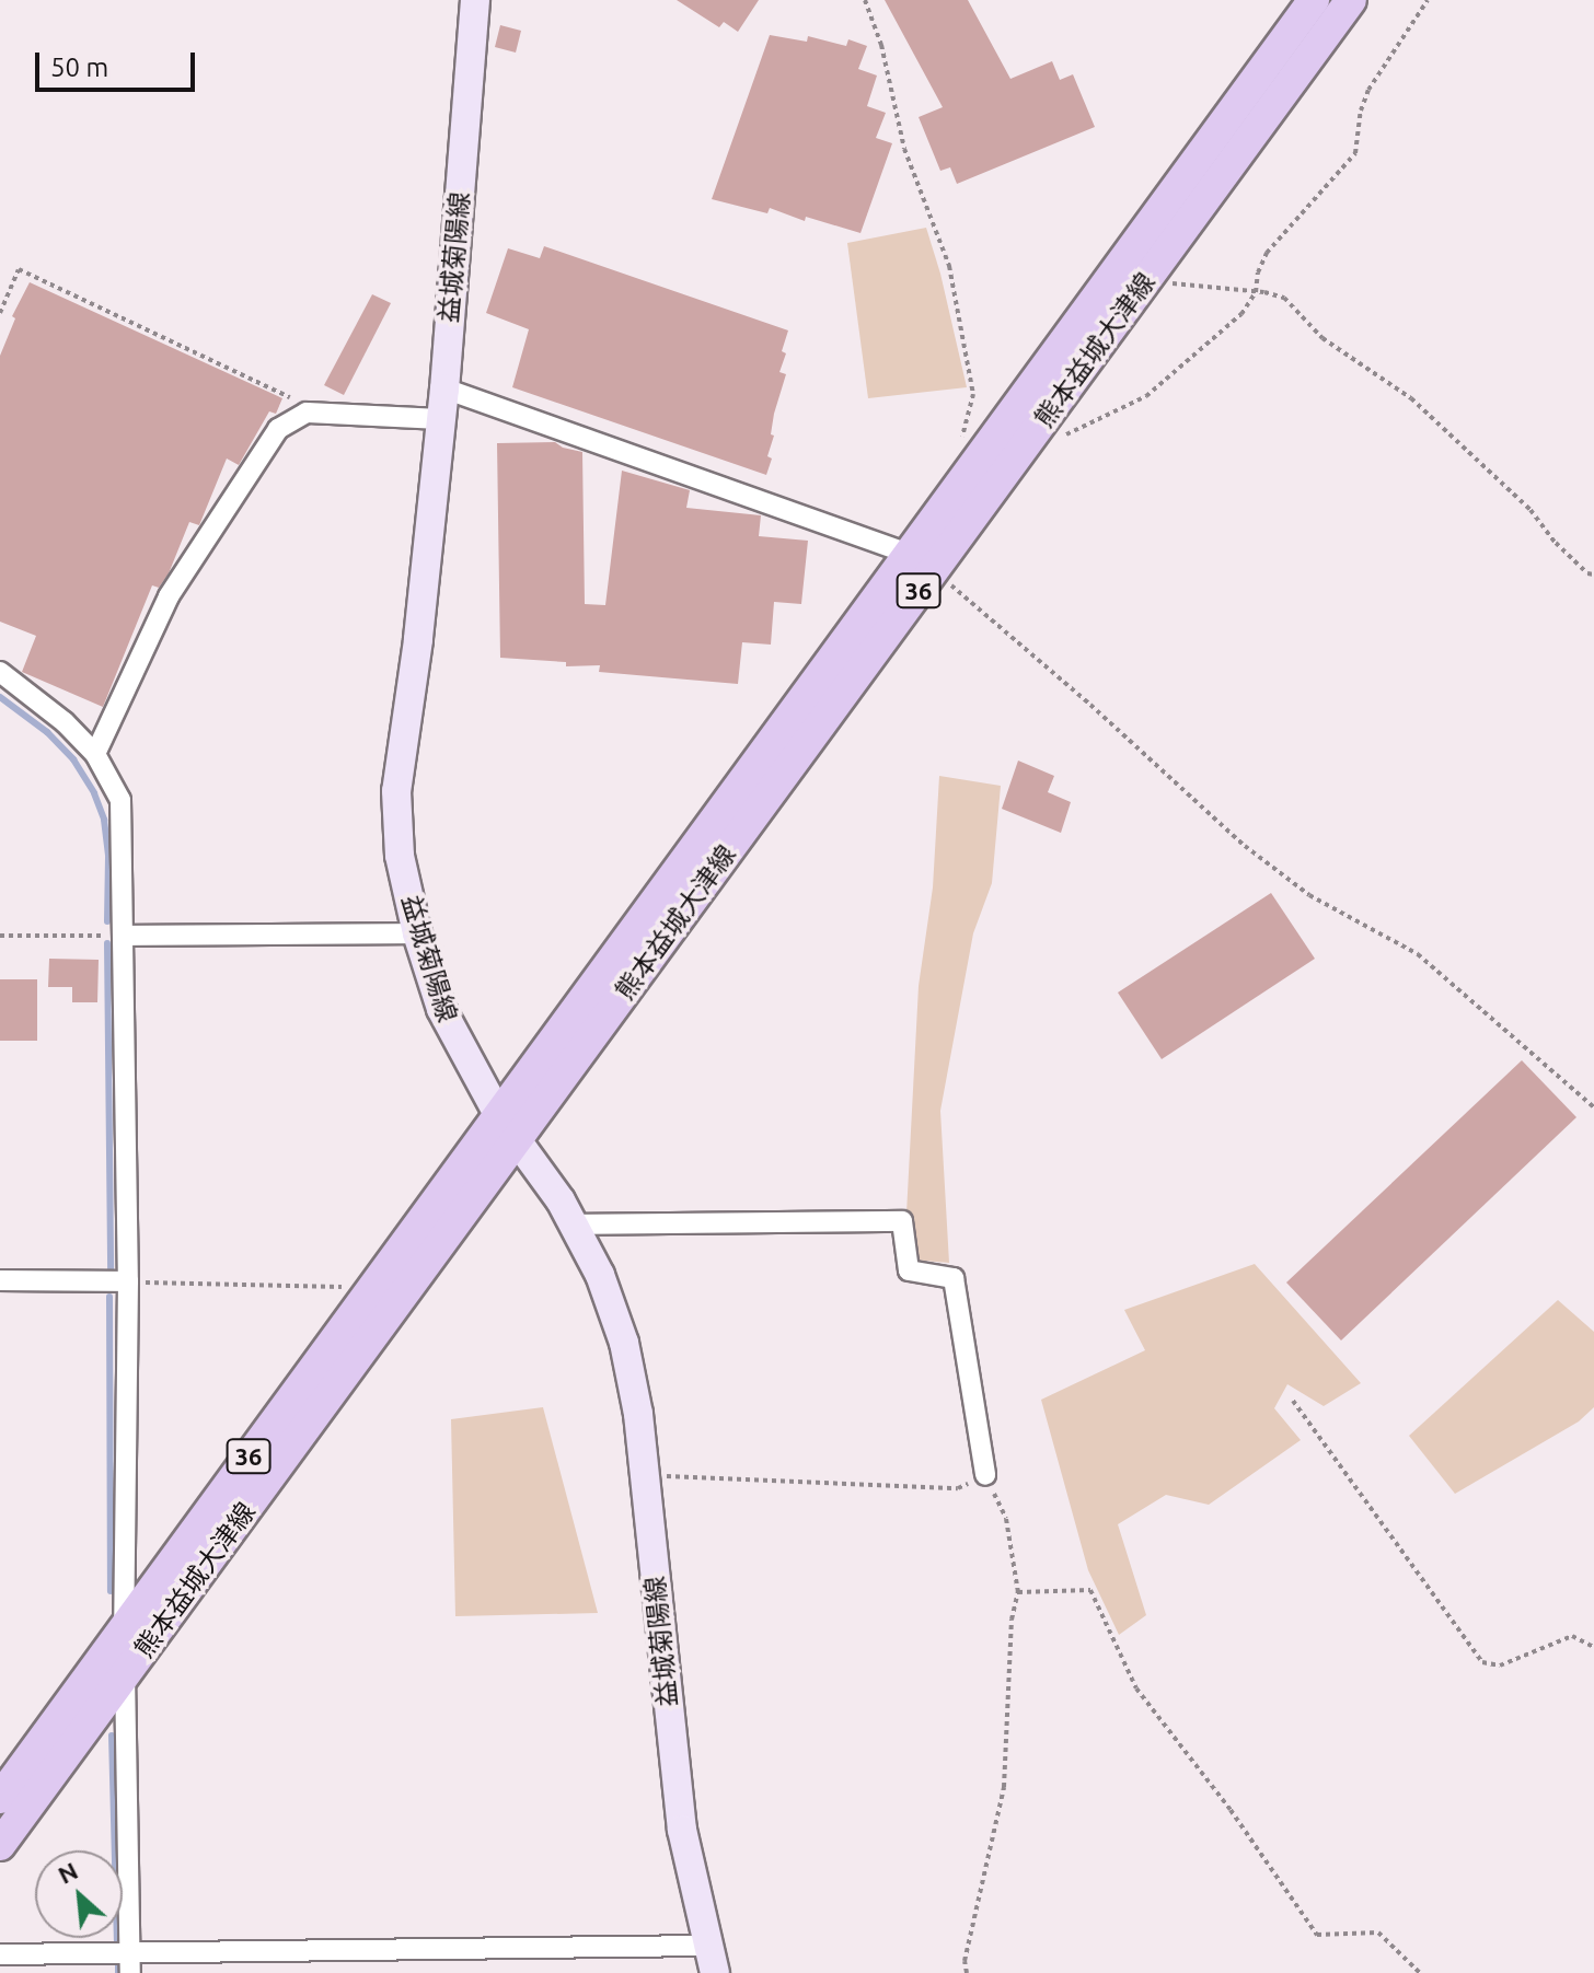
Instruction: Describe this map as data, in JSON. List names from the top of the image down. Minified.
{"streets":{"main road":["益城菊陽線","熊本益城大津線","36"]},"crossings":[["益城菊陽線","熊本益城大津線"]],"scale_bar":"50 m","north":"top left"}
